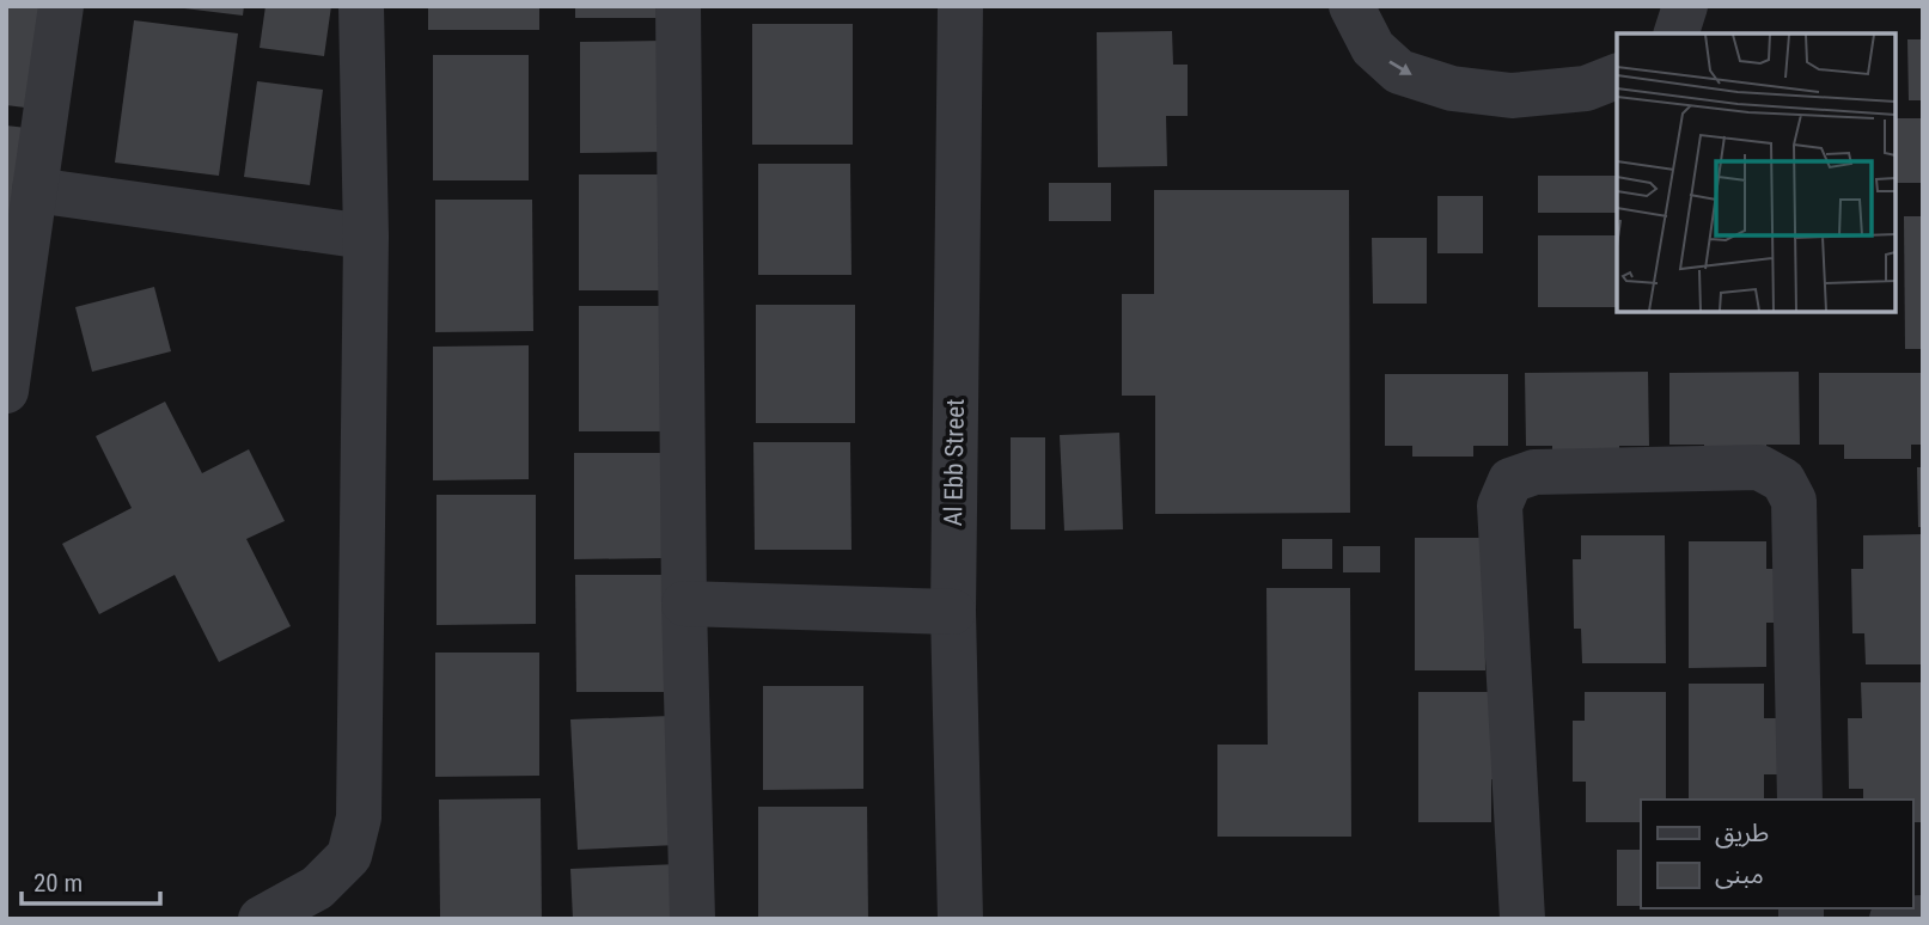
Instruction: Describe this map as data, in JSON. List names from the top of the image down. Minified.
{"streets":{"street":["Al Ebb Street"]},"legend":["طريق","مبنى"],"scale_bar":"20 m"}
